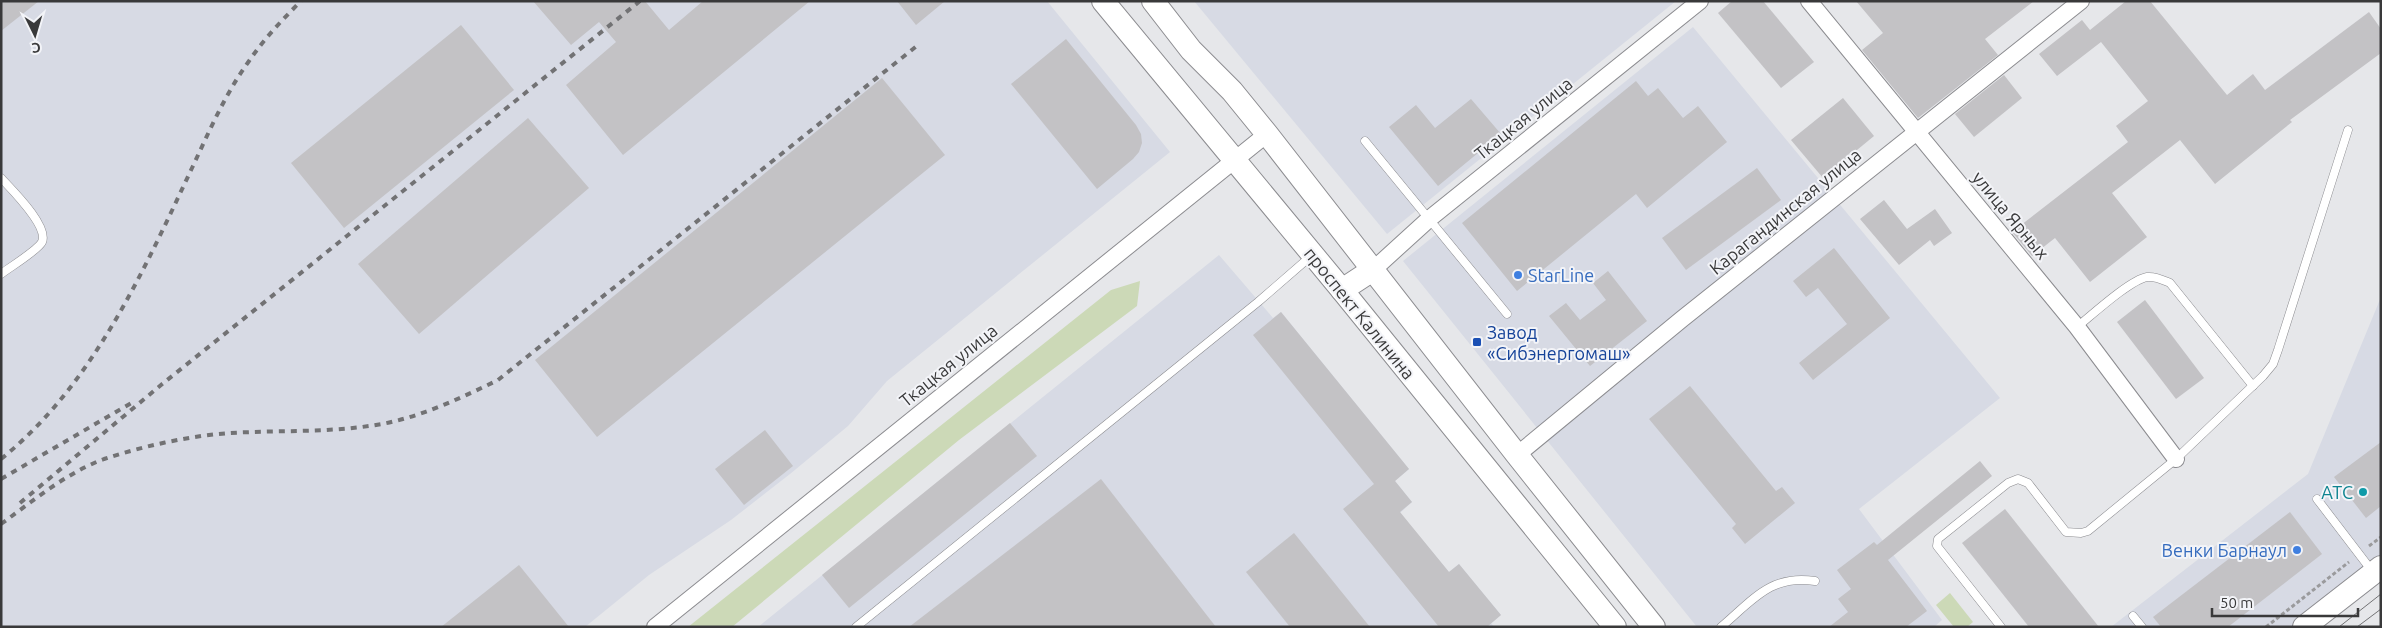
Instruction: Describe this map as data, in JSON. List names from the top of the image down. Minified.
{"streets":{"main road":["проспект Калинина"],"street":["Ткацкая улица","Карагандинская улица","улица Ярных"]},"crossings":[["Ткацкая улица","проспект Калинина"],["Карагандинская улица","улица Ярных"],["Карагандинская улица","проспект Калинина"]],"places":{"other":["StarLine","АТС","Венки Барнаул"],"transit":["Завод «Сибэнергомаш»"]},"scale_bar":"50 m","north":"bottom"}
